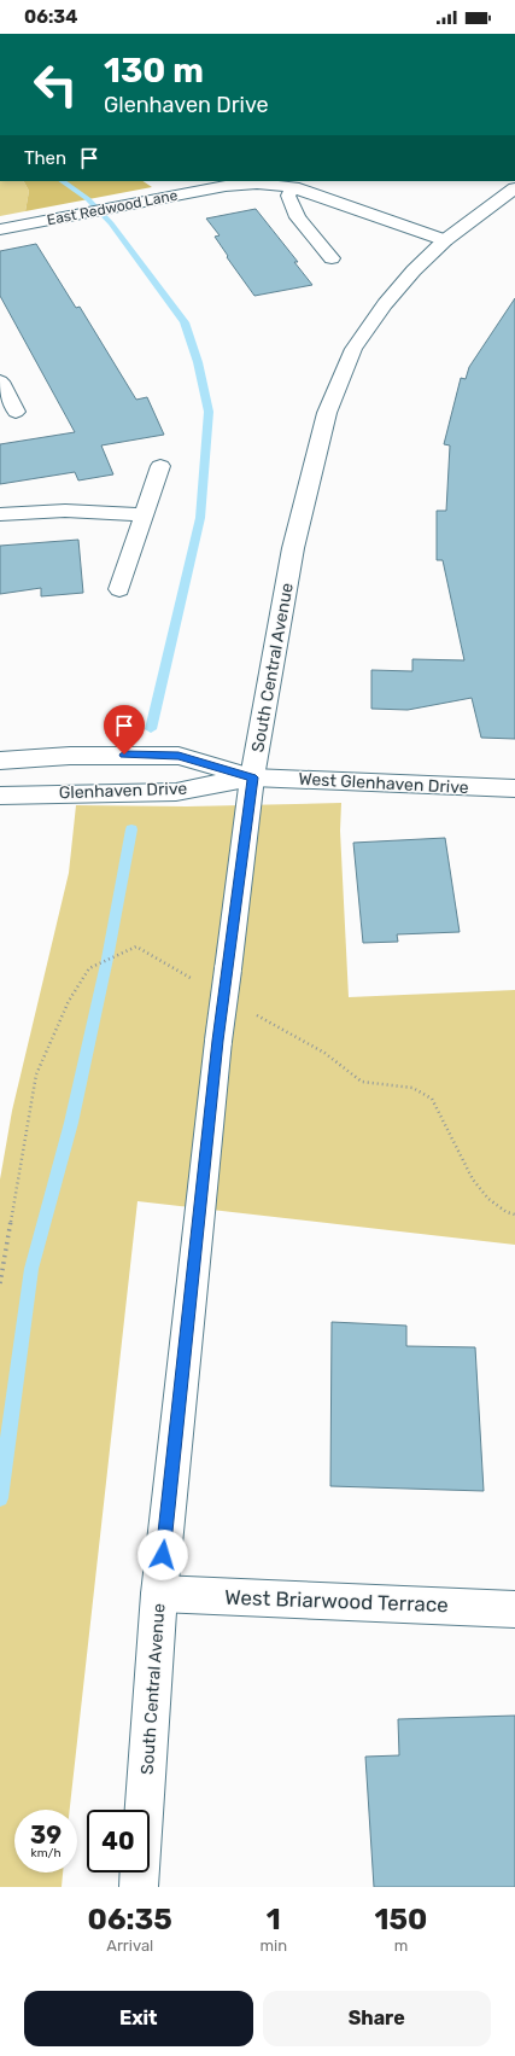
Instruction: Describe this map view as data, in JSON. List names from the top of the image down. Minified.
{"streets":{"main road":["East Redwood Lane","South Central Avenue","West Glenhaven Drive","Glenhaven Drive","West Briarwood Terrace"]},"crossings":[["East Redwood Lane","South Central Avenue"],["South Central Avenue","West Glenhaven Drive"],["South Central Avenue","Glenhaven Drive"],["South Central Avenue","West Briarwood Terrace"],["West Glenhaven Drive","Glenhaven Drive"]],"page":{"status":"06:34","turn":["130 m","Glenhaven Drive"],"then":"Then","speed":"39 km/h","limit":"40","eta":["06:35","Arrival","1","min","150","m"],"buttons":["Exit","Share"]}}
